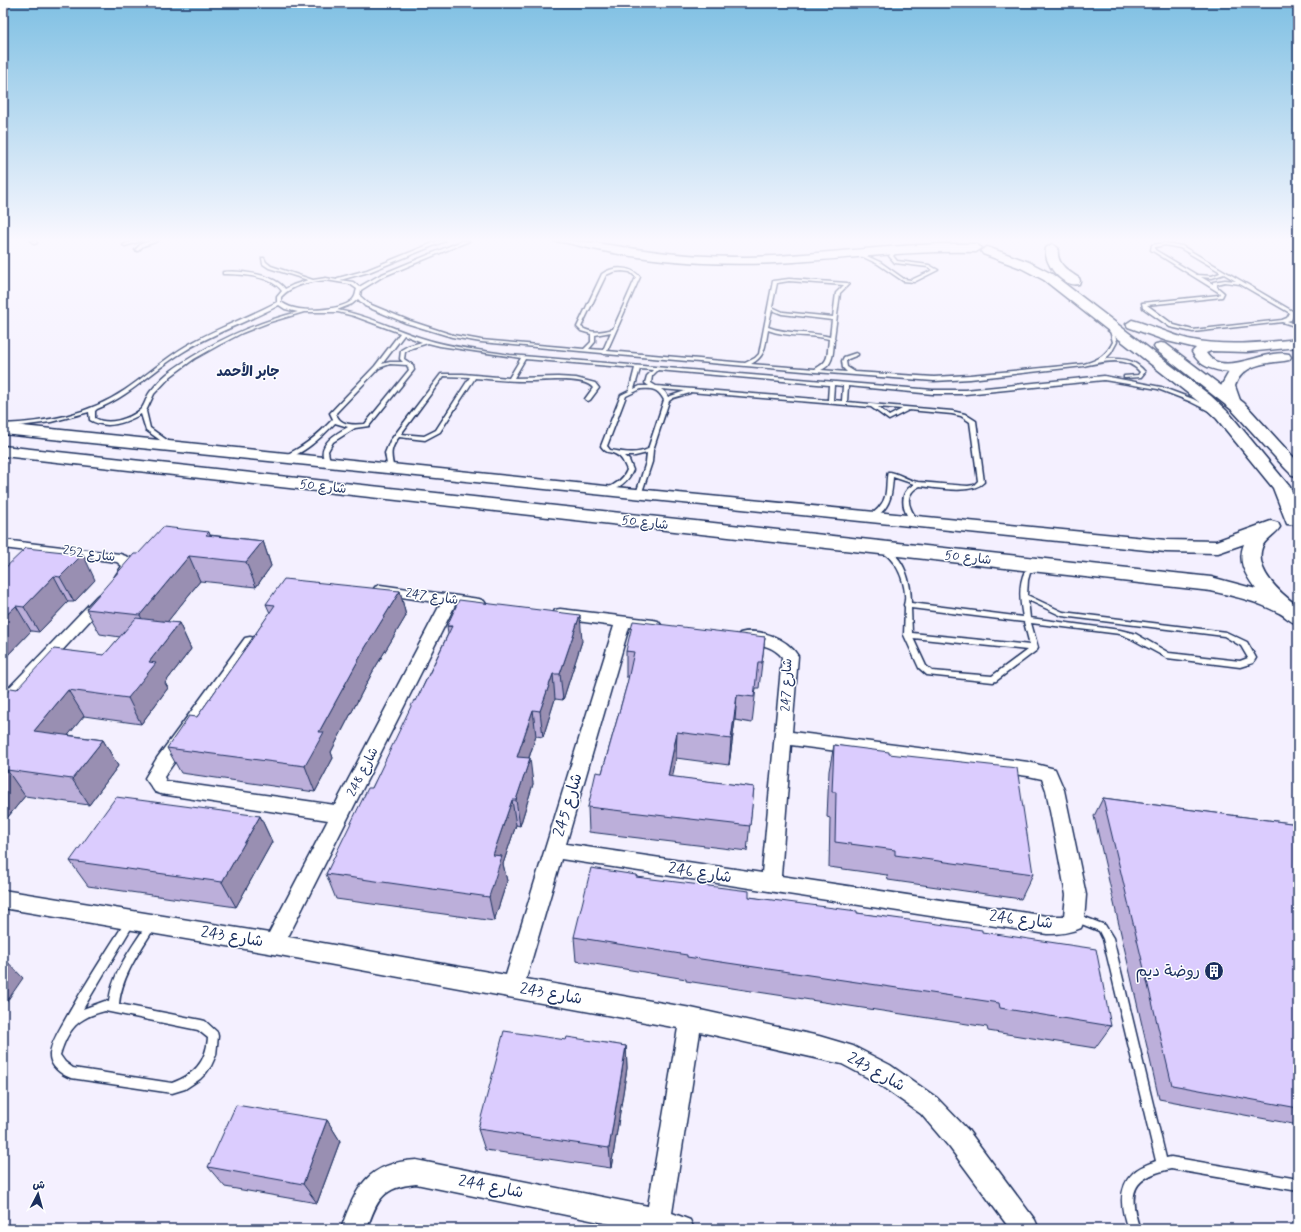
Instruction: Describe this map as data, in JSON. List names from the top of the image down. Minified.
{"streets":{"main road":["شارع 50"],"street":["شارع 252","شارع 247","شارع 248","شارع 245","شارع 246","شارع 243","شارع 244"]},"crossings":[["شارع 247","شارع 248"],["شارع 247","شارع 246"],["شارع 248","شارع 243"],["شارع 245","شارع 246"],["شارع 245","شارع 243"],["شارع 243","شارع 244"]],"districts":["جابر الأحمد"],"places":{"building":["روضة ديم"]},"north":"top"}
